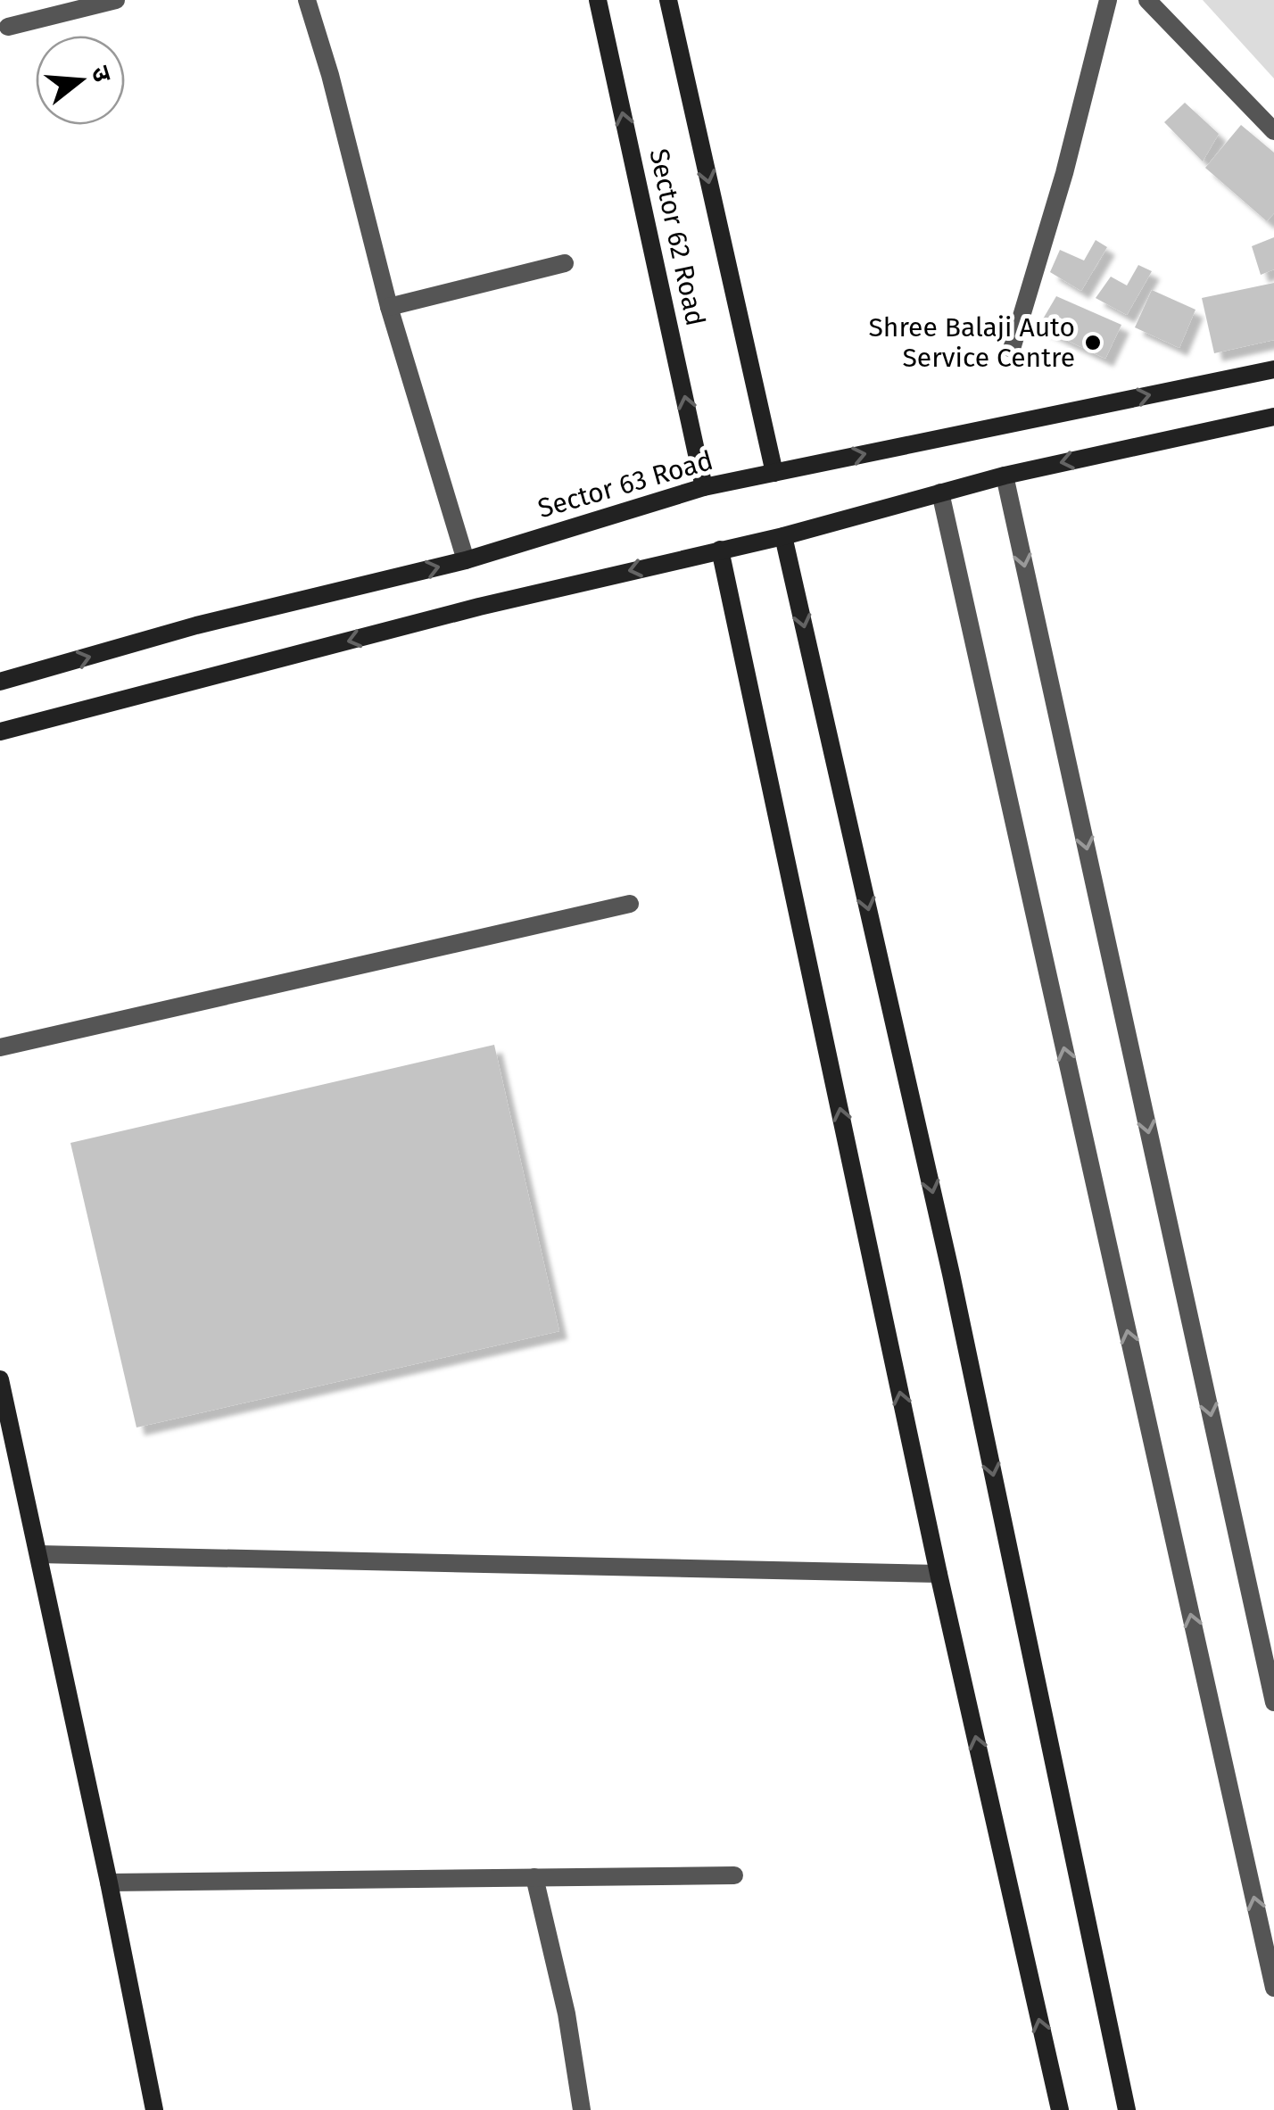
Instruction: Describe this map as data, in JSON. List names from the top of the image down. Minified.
{"streets":{"street":["Sector 62 Road","Sector 63 Road"]},"crossings":[["Sector 62 Road","Sector 63 Road"]],"places":["Shree Balaji Auto Service Centre"],"north":"right"}
